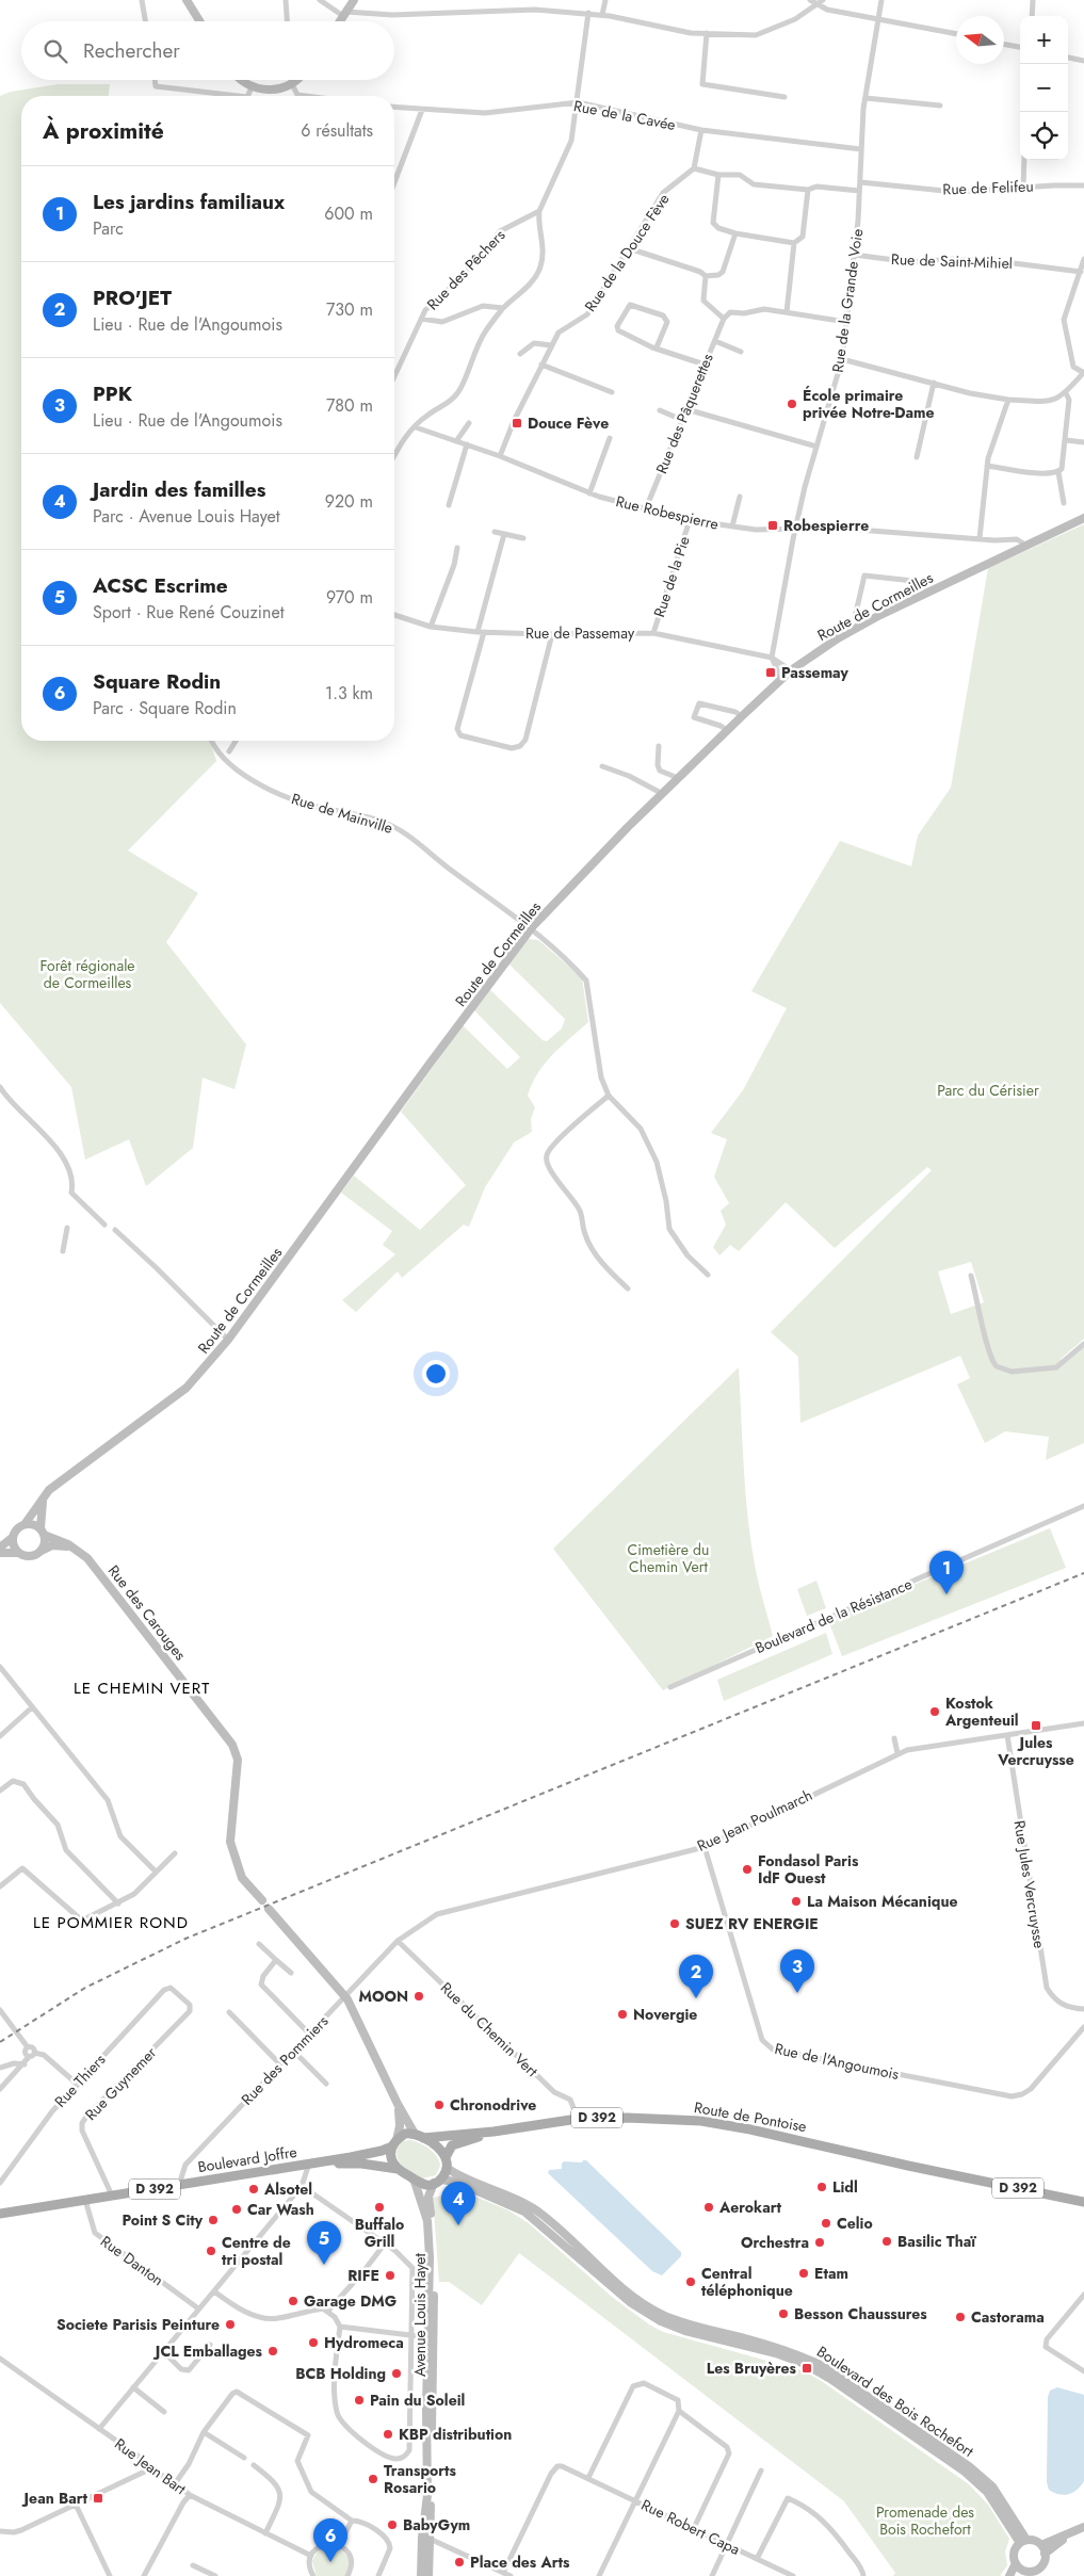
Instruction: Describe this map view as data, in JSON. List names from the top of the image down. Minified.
{"streets":{"main road":["Route de Cormeilles","Rue des Carouges","Route de Pontoise","D 392","Boulevard Joffre","Avenue Louis Hayet","Boulevard des Bois Rochefort"],"street":["Rue de la Cavée","Rue de Felifeu","Rue de la Douce Fève","Rue de Saint-Mihiel","Rue des Pêchers","Rue de la Grande Voie","Rue des Pâquerettes","Rue Robespierre","Rue de la Pie","Rue de Passemay","Rue de Mainville","Boulevard de la Résistance","Rue Jean Poulmarch","Rue Jules Vercruysse","Rue du Chemin Vert","Rue des Pommiers","Rue de l'Angoumois","Rue Thiers","Rue Guynemer","Rue Danton","Rue Jean Bart","Rue Robert Capa"]},"crossings":[["Rue de la Cavée","Rue de la Grande Voie"],["Rue de Felifeu","Rue de la Grande Voie"],["Rue de la Douce Fève","Rue Robespierre"],["Rue de Saint-Mihiel","Rue de la Grande Voie"],["Rue de la Grande Voie","Rue Robespierre"],["Rue de la Grande Voie","Rue de Passemay"],["Rue des Pâquerettes","Rue Robespierre"],["Rue Robespierre","Rue de la Pie"],["Rue Robespierre","Route de Cormeilles"],["Rue de la Pie","Rue de Passemay"],["Route de Cormeilles","Rue de Mainville"],["Rue Jean Poulmarch","Rue Jules Vercruysse"],["Rue Jean Poulmarch","Rue du Chemin Vert"],["Rue Jean Poulmarch","Rue des Pommiers"],["Rue Jean Poulmarch","Rue de l'Angoumois"],["Rue du Chemin Vert","Rue des Pommiers"],["Rue du Chemin Vert","Route de Pontoise"],["Rue des Pommiers","Boulevard Joffre"],["Rue Thiers","Rue Guynemer"],["Rue Guynemer","Boulevard Joffre"],["Route de Pontoise","D 392"],["D 392","Boulevard Joffre"],["D 392","Avenue Louis Hayet"],["D 392","Boulevard des Bois Rochefort"],["Boulevard Joffre","Rue Danton"],["Boulevard Joffre","Avenue Louis Hayet"],["Boulevard Joffre","Boulevard des Bois Rochefort"],["Avenue Louis Hayet","Boulevard des Bois Rochefort"]],"districts":["LE CHEMIN VERT","LE POMMIER ROND"],"parks":["Forêt régionale de Cormeilles","Parc du Cérisier","Cimetière du Chemin Vert","Promenade des Bois Rochefort"],"places":{"other":["École primaire privée Notre-Dame","Kostok Argenteuil","Fondasol Paris IdF Ouest","La Maison Mécanique","SUEZ RV ENERGIE","MOON","Novergie","Chronodrive","Lidl","Alsotel","Buffalo Grill","Aerokart","Car Wash","Point S City","Celio","Basilic Thaï","Orchestra","Centre de tri postal","Etam","RIFE","Central téléphonique","Garage DMG","Besson Chaussures","Castorama","Societe Parisis Peinture","Hydromeca","JCL Emballages","BCB Holding","Pain du Soleil","KBP distribution","Transports Rosario","BabyGym","Place des Arts"],"transit":["Douce Fève","Robespierre","Passemay","Jules Vercruysse","Les Bruyères","Jean Bart"]},"north":"left","page":{"map_buttons":["+","−"],"search":"Rechercher","heading":["À proximité","6 résultats"],"list":[{"mark":"1","name":"Les jardins familiaux","note":"Parc","value":"600 m"},{"mark":"2","name":"PRO'JET","note":"Lieu · Rue de l'Angoumois","value":"730 m"},{"mark":"3","name":"PPK","note":"Lieu · Rue de l'Angoumois","value":"780 m"},{"mark":"4","name":"Jardin des familles","note":"Parc · Avenue Louis Hayet","value":"920 m"},{"mark":"5","name":"ACSC Escrime","note":"Sport · Rue René Couzinet","value":"970 m"},{"mark":"6","name":"Square Rodin","note":"Parc · Square Rodin","value":"1.3 km"}],"pins":["1","3","2","4","5","6"]}}
